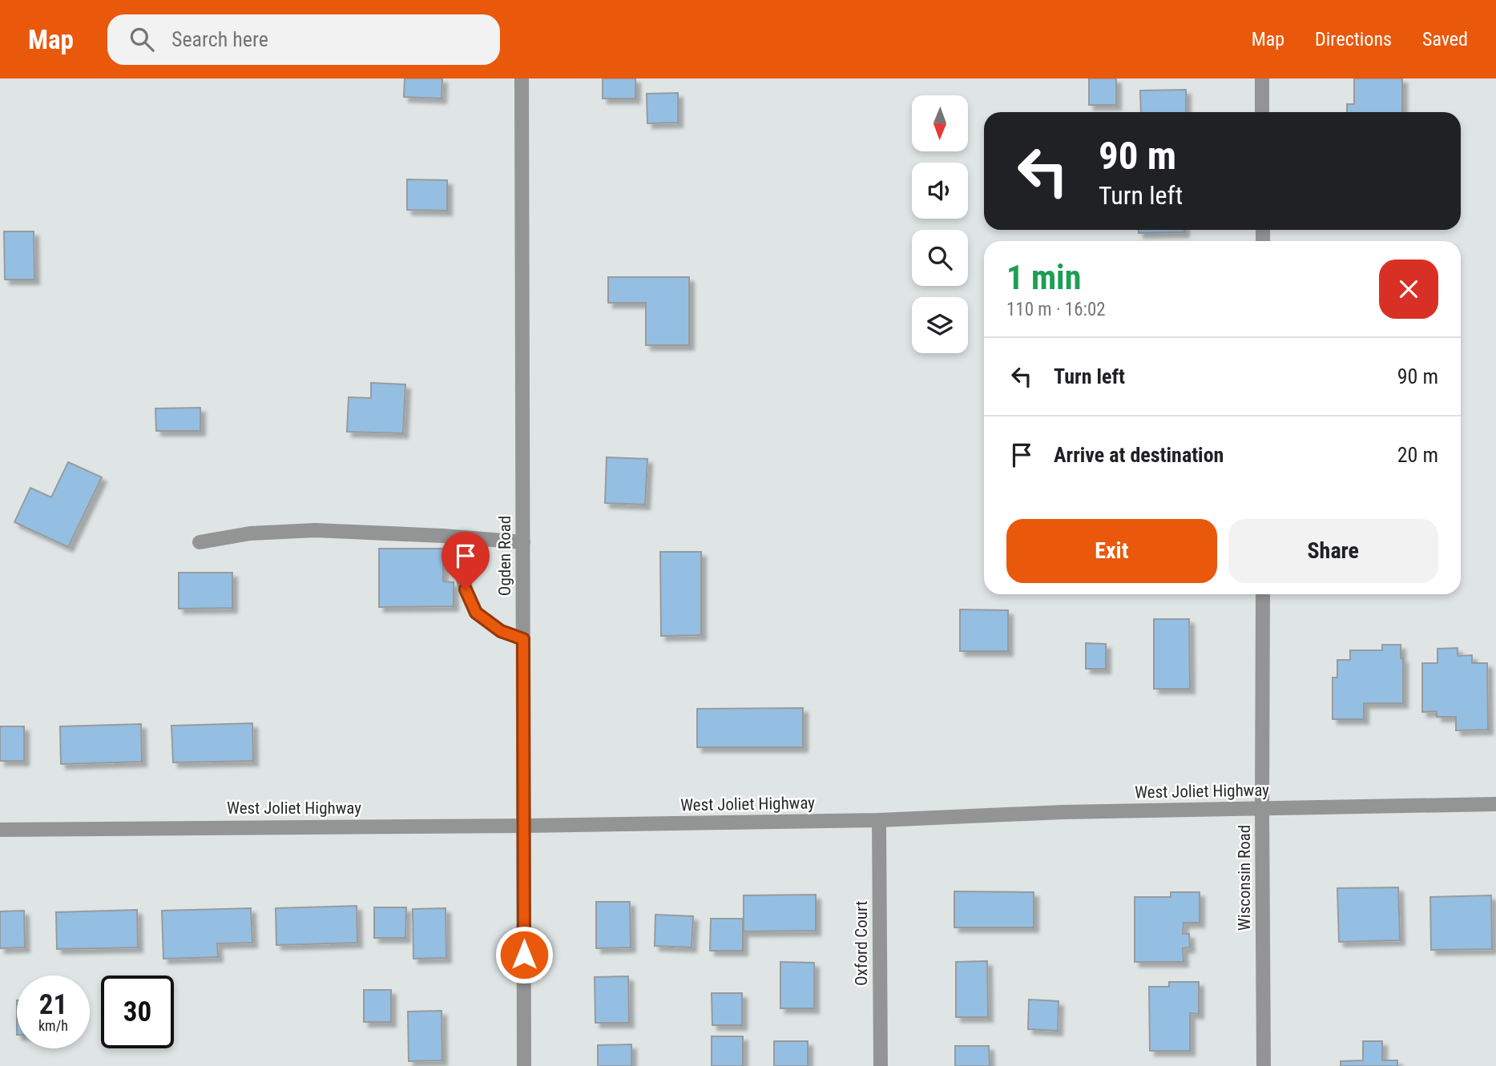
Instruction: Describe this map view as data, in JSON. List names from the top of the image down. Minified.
{"streets":{"street":["Ogden Road","West Joliet Highway","Wisconsin Road","Oxford Court"]},"crossings":[["Ogden Road","West Joliet Highway"],["West Joliet Highway","Wisconsin Road"],["West Joliet Highway","Oxford Court"]],"north":"bottom","page":{"header":"Map","search":"Search here","nav":["Map","Directions","Saved"],"turn":["90 m","Turn left"],"heading":["1 min","110 m · 16:02"],"list":[{"name":"Turn left","value":"90 m"},{"name":"Arrive at destination","value":"20 m"}],"buttons":["Exit","Share"],"speed":"21 km/h","limit":"30"}}
